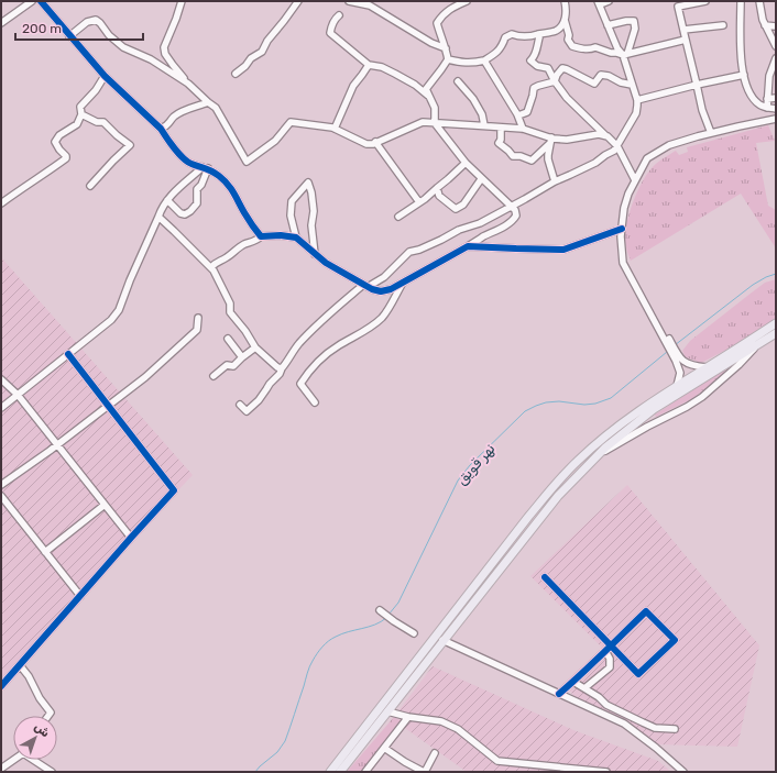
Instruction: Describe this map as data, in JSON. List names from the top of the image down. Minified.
{"water":["نهر قويق"],"scale_bar":"200 m","north":"top right"}
